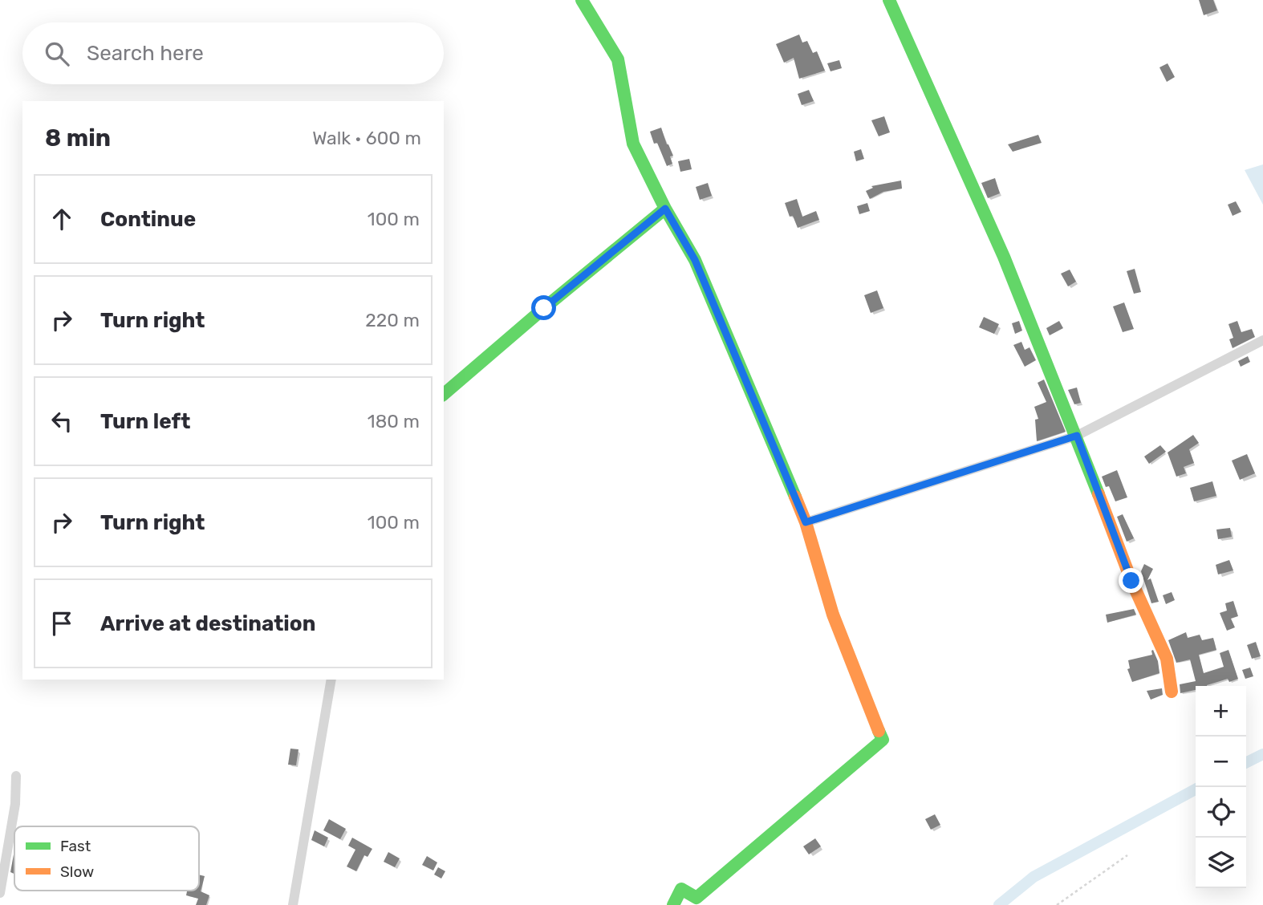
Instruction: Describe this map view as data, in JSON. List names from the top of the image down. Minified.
{"legend":["Fast","Slow"],"page":{"search":"Search here","heading":["8 min","Walk · 600 m"],"list":[["Continue","100 m"],["Turn right","220 m"],["Turn left","180 m"],["Turn right","100 m"],"Arrive at destination"],"map_buttons":["+","−"]}}
